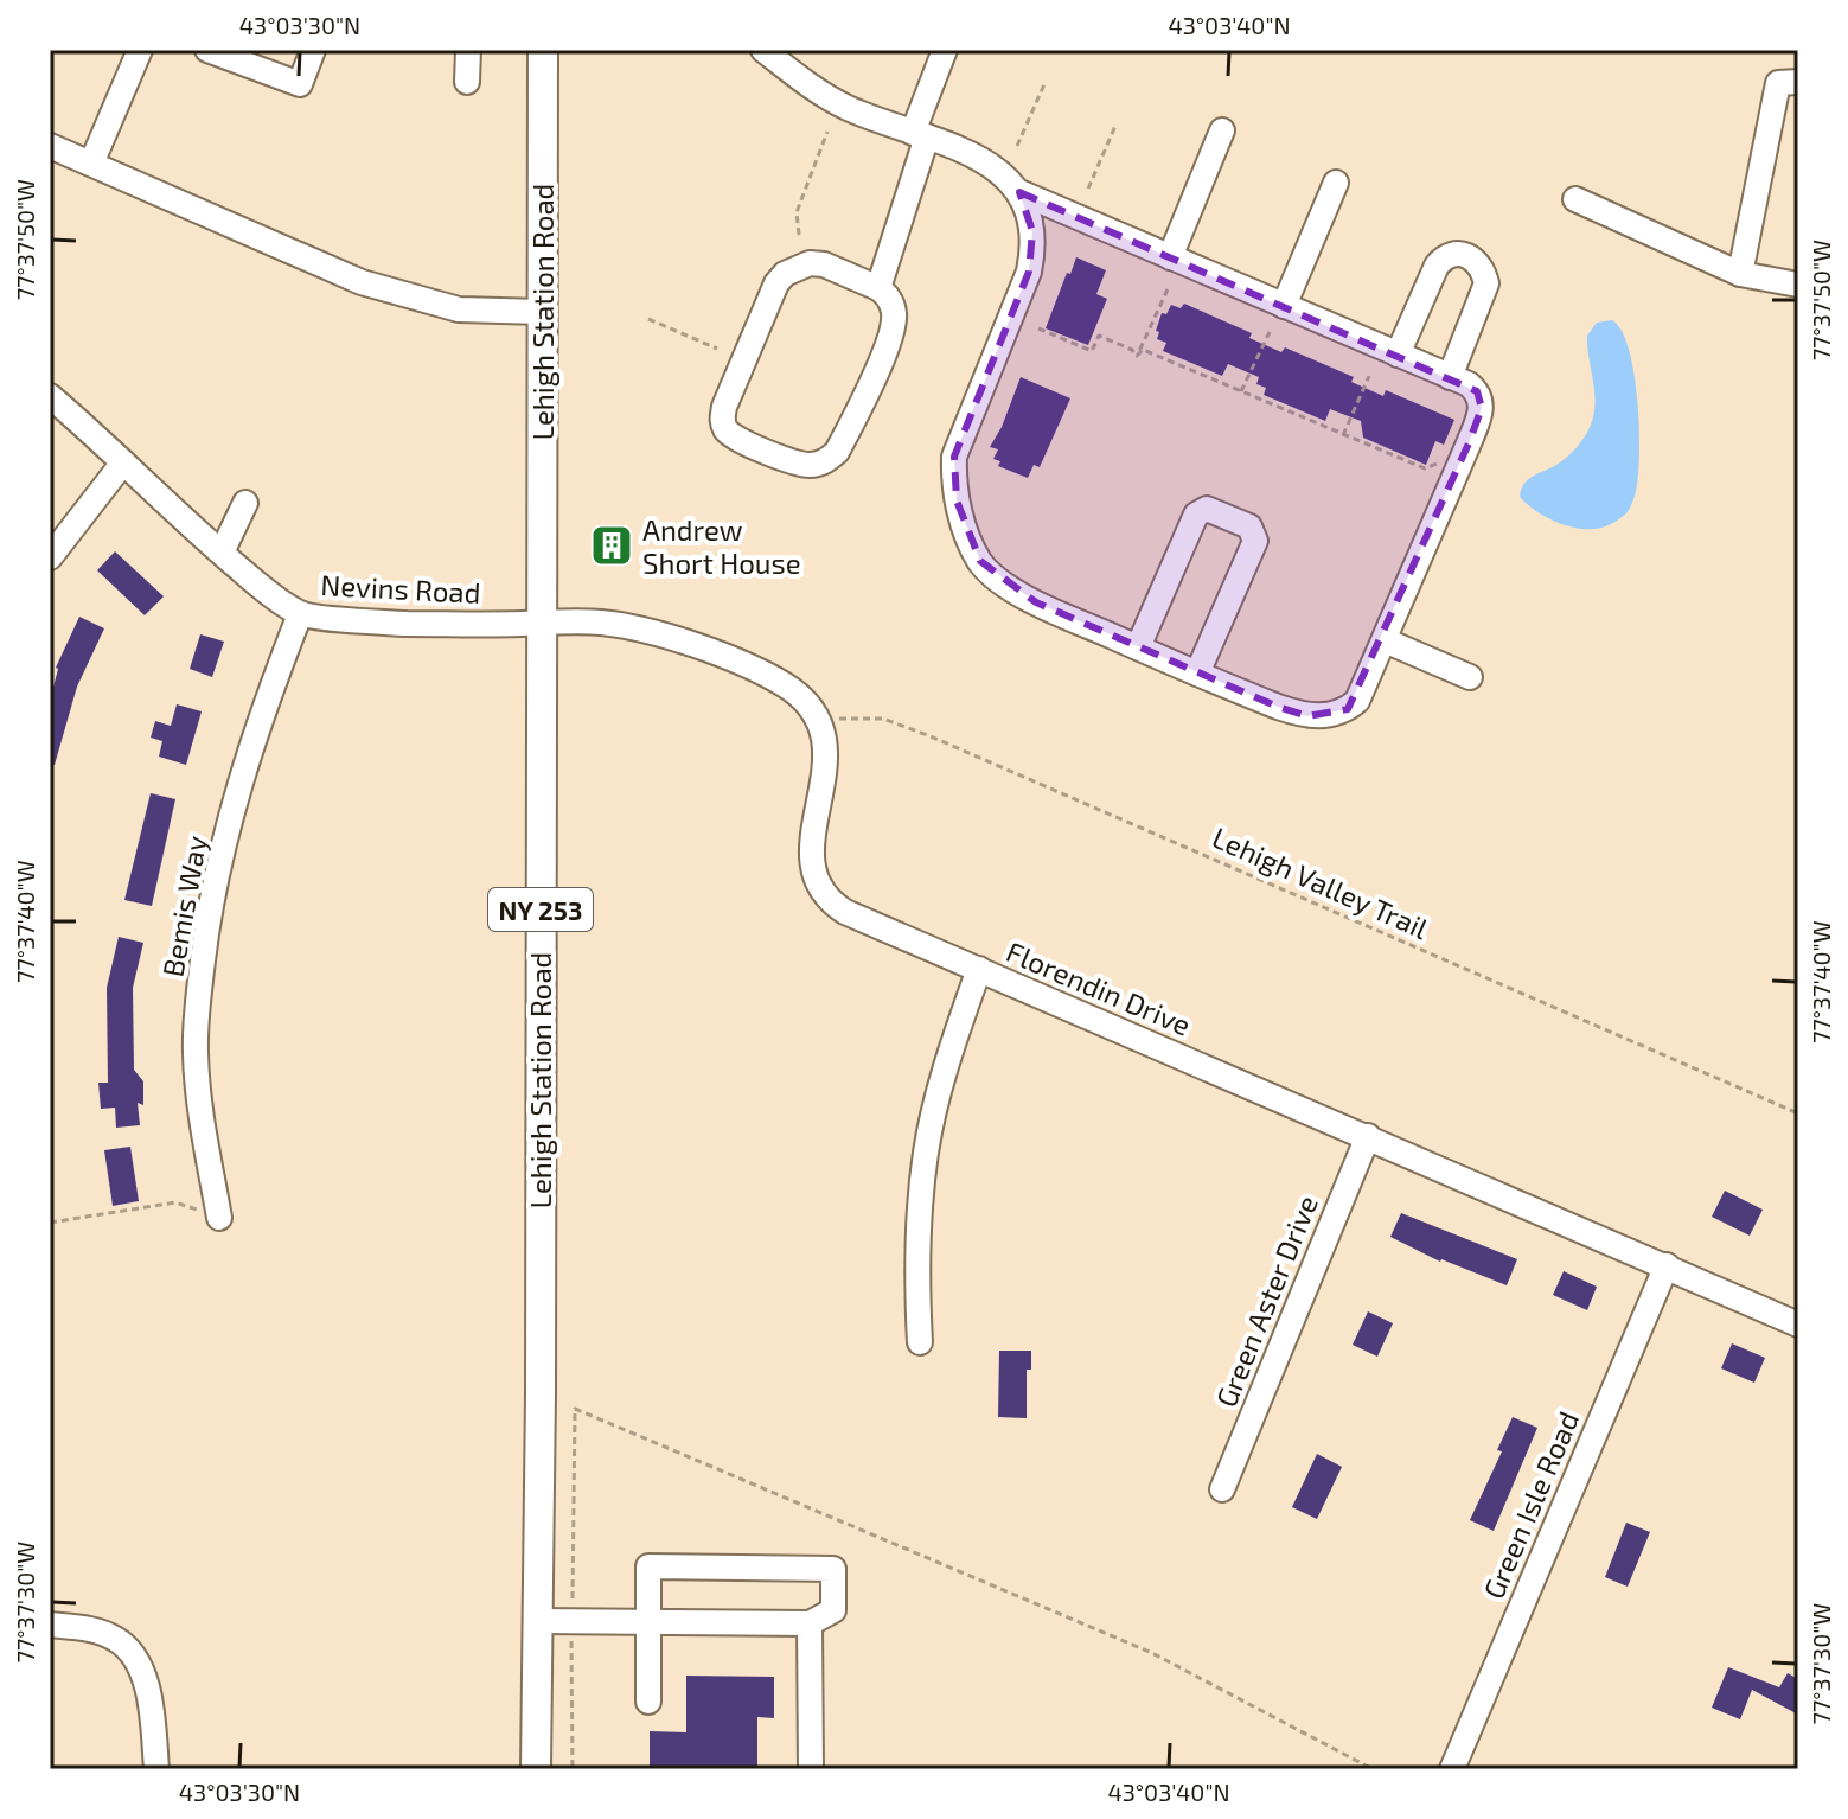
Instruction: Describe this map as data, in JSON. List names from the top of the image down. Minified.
{"streets":{"main road":["Lehigh Station Road","NY 253"],"street":["Nevins Road","Bemis Way","Florendin Drive","Green Aster Drive","Green Isle Road"],"path":["Lehigh Valley Trail"]},"crossings":[["Lehigh Station Road","Nevins Road"],["Nevins Road","Bemis Way"],["Lehigh Valley Trail","Florendin Drive"],["Florendin Drive","Green Aster Drive"],["Florendin Drive","Green Isle Road"]],"places":{"building":["Andrew Short House"]},"coordinates":["43°03'30\"N","43°03'40\"N","77°37'50\"W","77°37'40\"W","77°37'30\"W"]}
